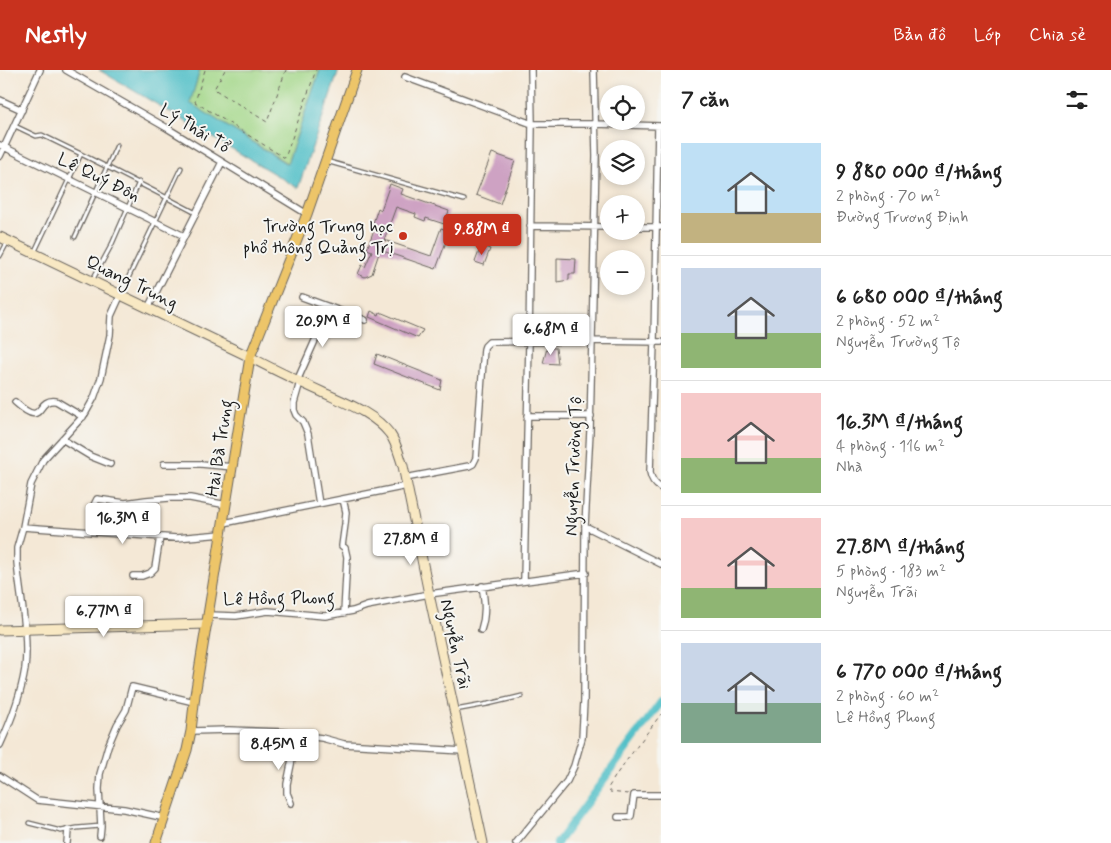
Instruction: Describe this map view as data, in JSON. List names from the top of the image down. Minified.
{"streets":{"main road":["Hai Bà Trưng"],"street":["Lý Thái Tổ","Lê Quý Đôn","Quang Trung","Nguyễn Trường Tộ","Lê Hồng Phong","Nguyễn Trãi"]},"crossings":[["Lý Thái Tổ","Hai Bà Trưng"],["Quang Trung","Hai Bà Trưng"],["Quang Trung","Nguyễn Trãi"],["Hai Bà Trưng","Lê Hồng Phong"],["Hai Bà Trưng","Nguyễn Trãi"],["Nguyễn Trường Tộ","Lê Hồng Phong"],["Lê Hồng Phong","Nguyễn Trãi"]],"places":["Trường Trung học phổ thông Quảng Trị"],"page":{"header":"Nestly","nav":["Bản đồ","Lớp","Chia sẻ"],"heading":"7 căn","map_buttons":["+","−"],"list":[{"name":"9 880 000 ₫/tháng","note":"2 phòng · 70 m² · Đường Trương Định"},{"name":"6 680 000 ₫/tháng","note":"2 phòng · 52 m² · Nguyễn Trường Tộ"},{"name":"16.3M ₫/tháng","note":"4 phòng · 116 m² · Nhà"},{"name":"27.8M ₫/tháng","note":"5 phòng · 183 m² · Nguyễn Trãi"},{"name":"6 770 000 ₫/tháng","note":"2 phòng · 60 m² · Lê Hồng Phong"}],"price":["9.88M ₫","20.9M ₫","6.68M ₫","16.3M ₫","27.8M ₫","6.77M ₫","8.45M ₫"]}}
